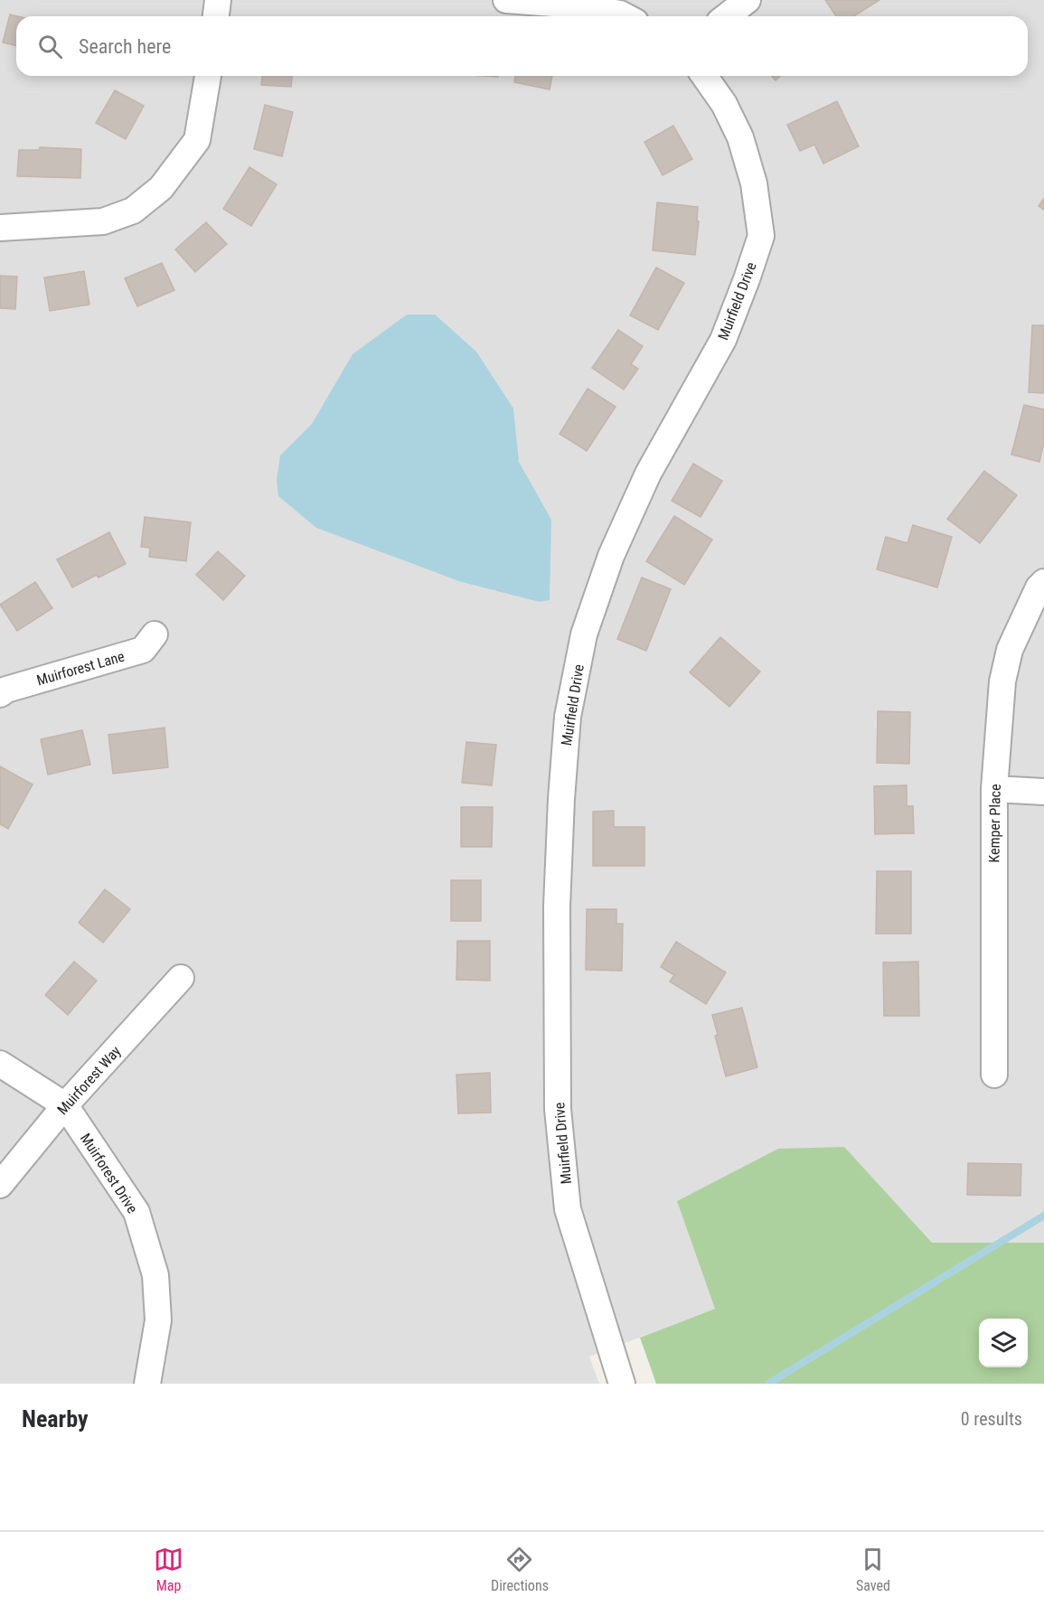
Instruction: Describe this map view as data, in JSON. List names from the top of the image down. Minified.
{"streets":{"street":["Muirfield Drive","Muirforest Lane","Kemper Place","Muirforest Way","Muirforest Drive"]},"crossings":[["Muirforest Way","Muirforest Drive"]],"page":{"search":"Search here","heading":["Nearby","0 results"],"nav":["Map","Directions","Saved"]}}
